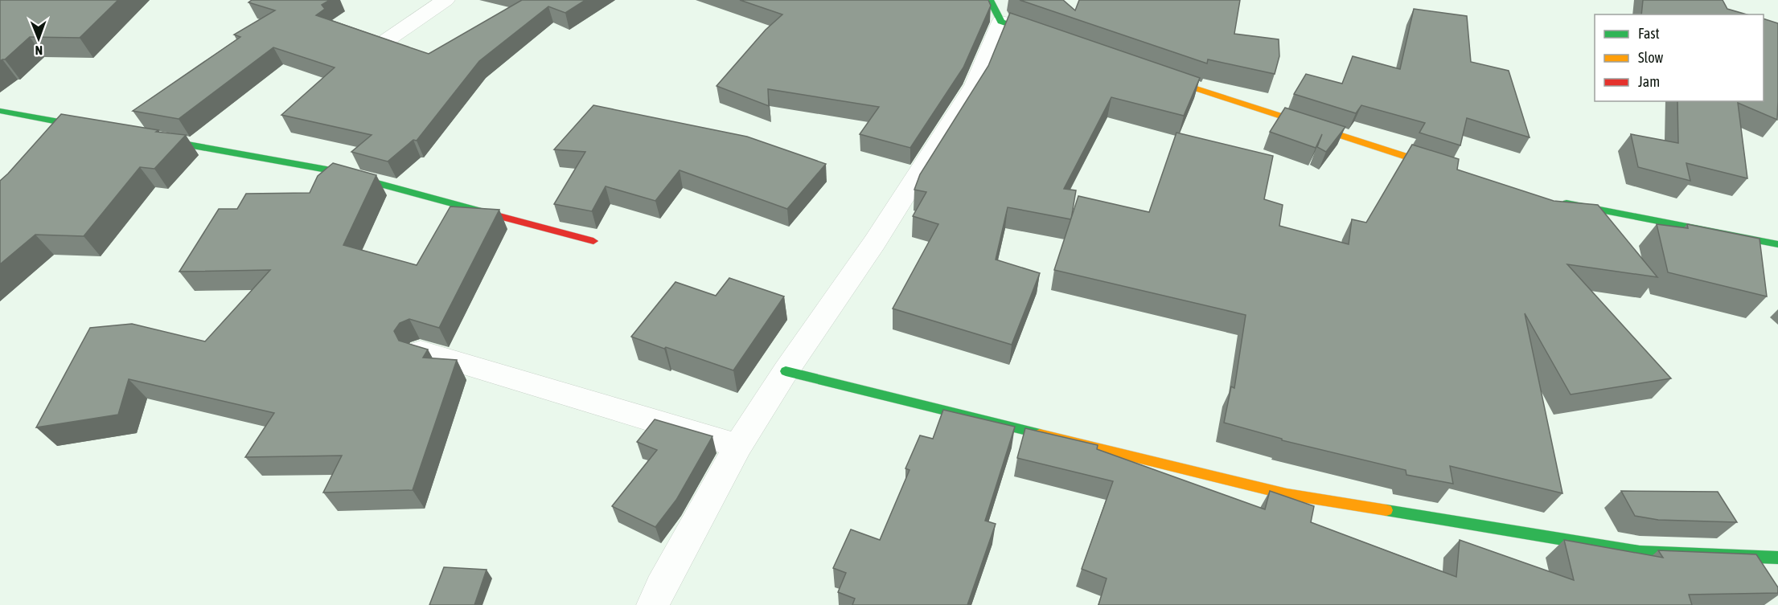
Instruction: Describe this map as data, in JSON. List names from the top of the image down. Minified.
{"legend":["Fast","Slow","Jam"],"north":"bottom"}
